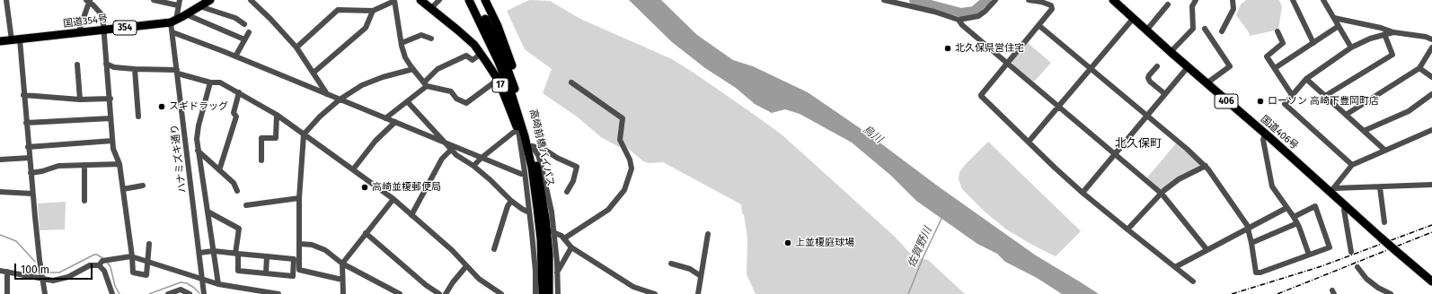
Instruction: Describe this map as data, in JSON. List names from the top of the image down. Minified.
{"streets":{"highway":["国道354号","354","17","406","国道406号","高崎前橋バイパス"],"street":["ハナミズキ通り"]},"crossings":[["国道354号","ハナミズキ通り"],["17","高崎前橋バイパス"]],"districts":["北久保町"],"water":["烏川","佐賀野川"],"places":["北久保県営住宅","ローソン 高崎下豊岡町店","スギドラッグ","高崎並榎郵便局","上並榎庭球場"],"scale_bar":"100 m"}
